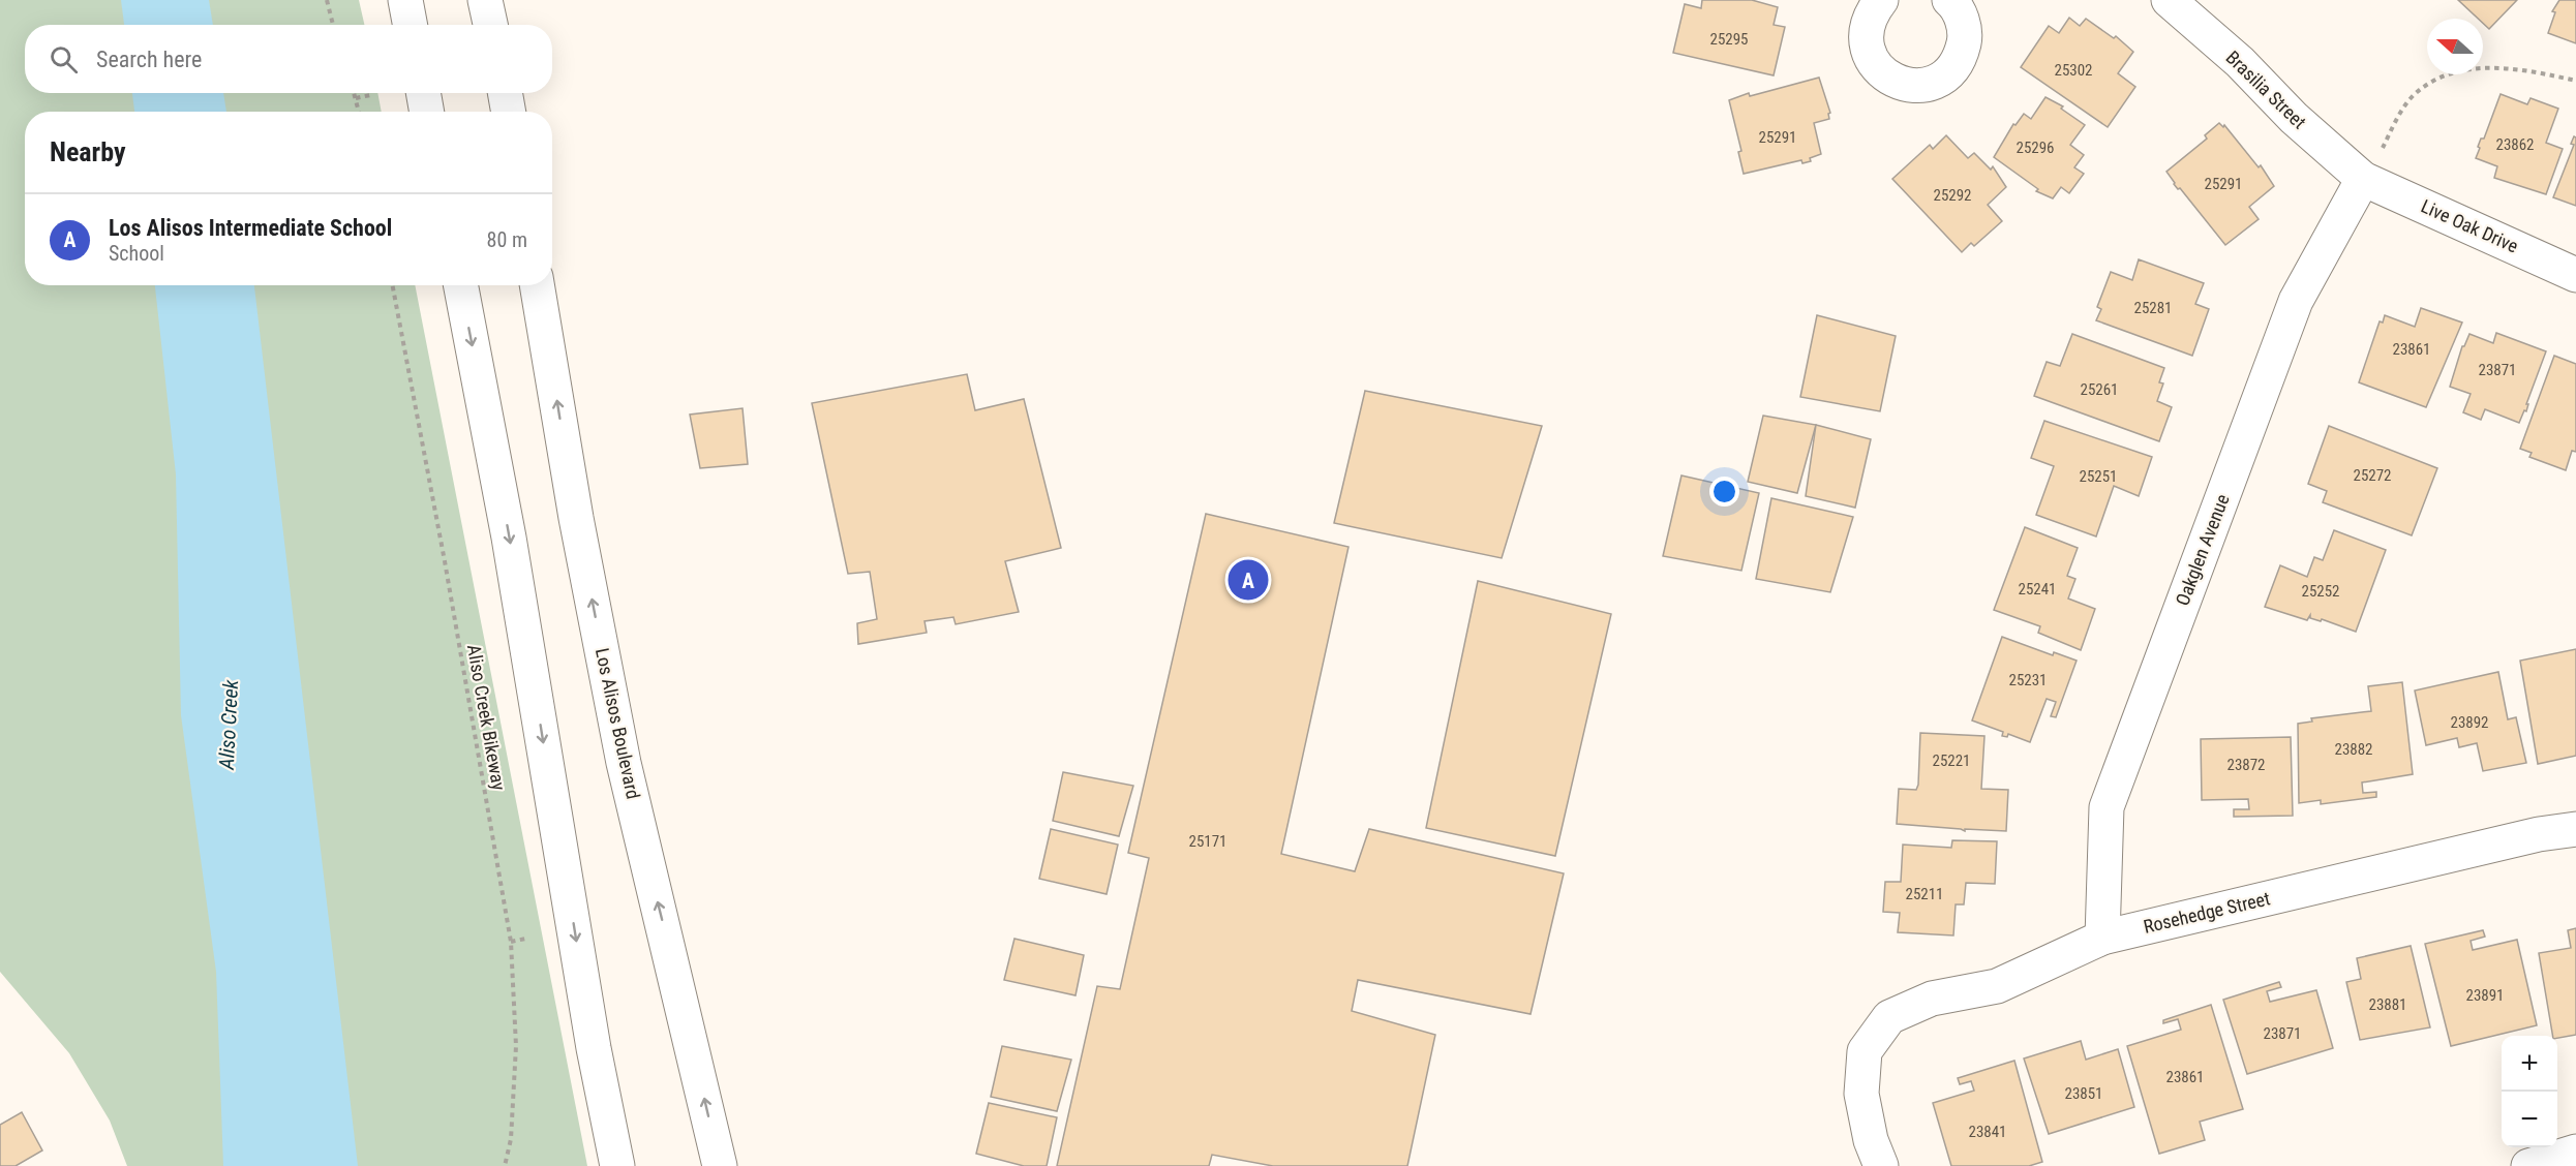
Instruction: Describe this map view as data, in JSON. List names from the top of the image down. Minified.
{"streets":{"street":["Brasilia Street","Live Oak Drive","Oakglen Avenue","Los Alisos Boulevard","Rosehedge Street"],"path":["Aliso Creek Bikeway"]},"crossings":[["Brasilia Street","Live Oak Drive"],["Brasilia Street","Oakglen Avenue"],["Live Oak Drive","Oakglen Avenue"],["Oakglen Avenue","Rosehedge Street"]],"water":["Aliso Creek"],"house_numbers":["25295","25302","25291","23862","25296","25291","25292","25281","23861","23871","25261","25272","25251","25241","25252","25231","23892","23882","25221","23872","25171","25211","23891","23881","23871","23861","23851","23841"],"north":"left","page":{"search":"Search here","heading":"Nearby","list":[{"mark":"A","name":"Los Alisos Intermediate School","note":"School","value":"80 m"}],"pins":"A","map_buttons":["+","−"]}}
